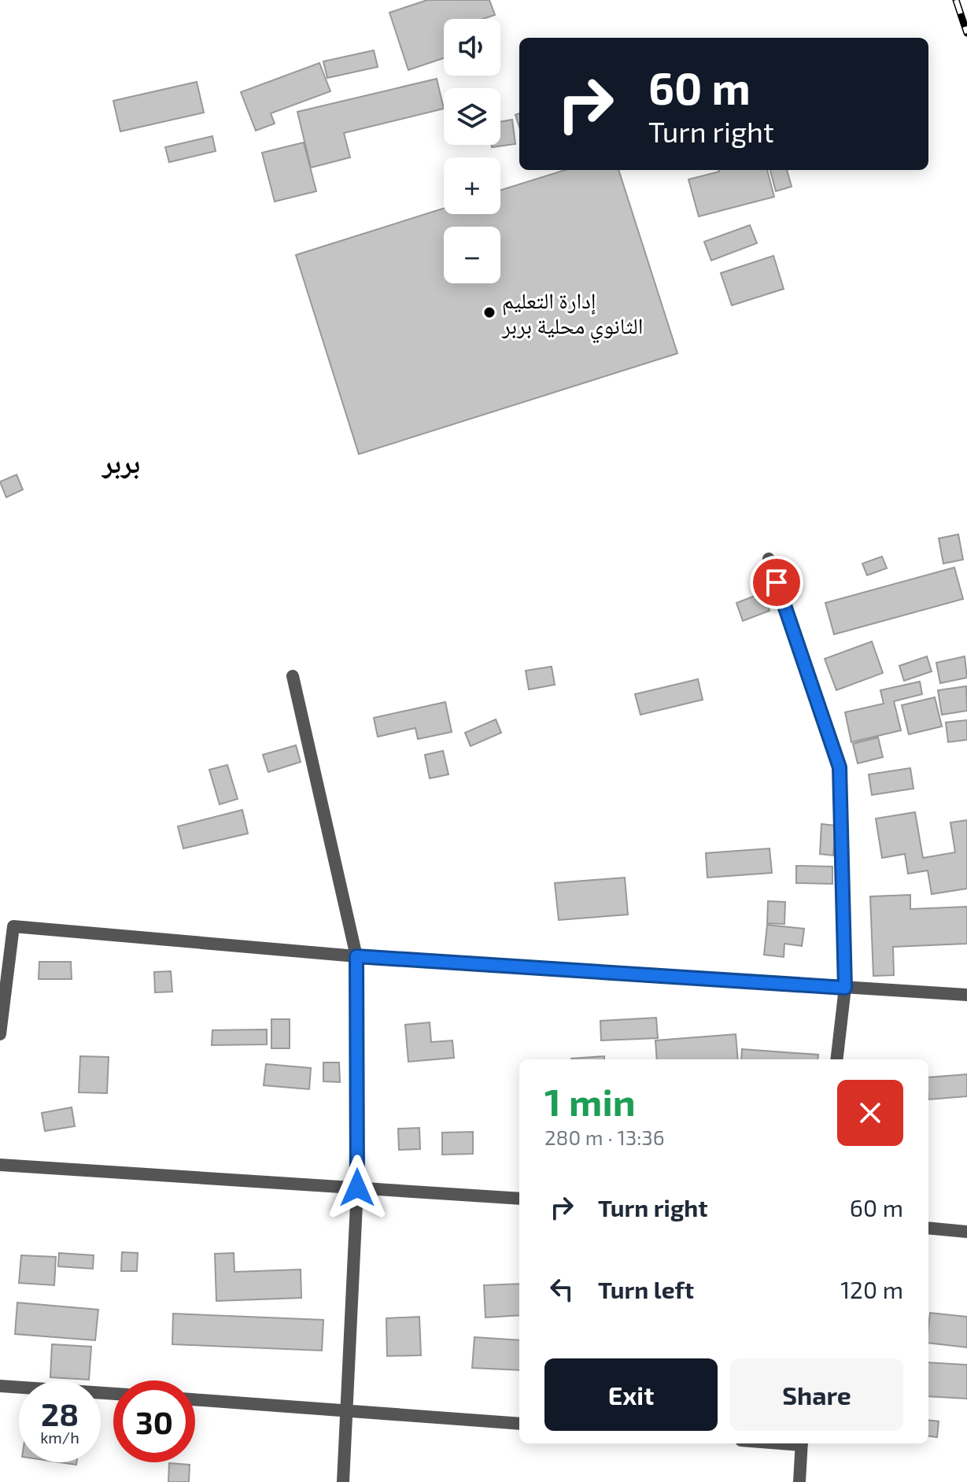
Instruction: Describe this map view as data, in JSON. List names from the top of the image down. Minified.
{"districts":["بربر"],"places":["إدارة التعليم الثانوي محلية بربر"],"page":{"map_buttons":["+","−"],"turn":["60 m","Turn right"],"heading":["1 min","280 m · 13:36"],"list":[{"name":"Turn right","value":"60 m"},{"name":"Turn left","value":"120 m"}],"buttons":["Exit","Share"],"speed":"28 km/h","limit":"30"}}
